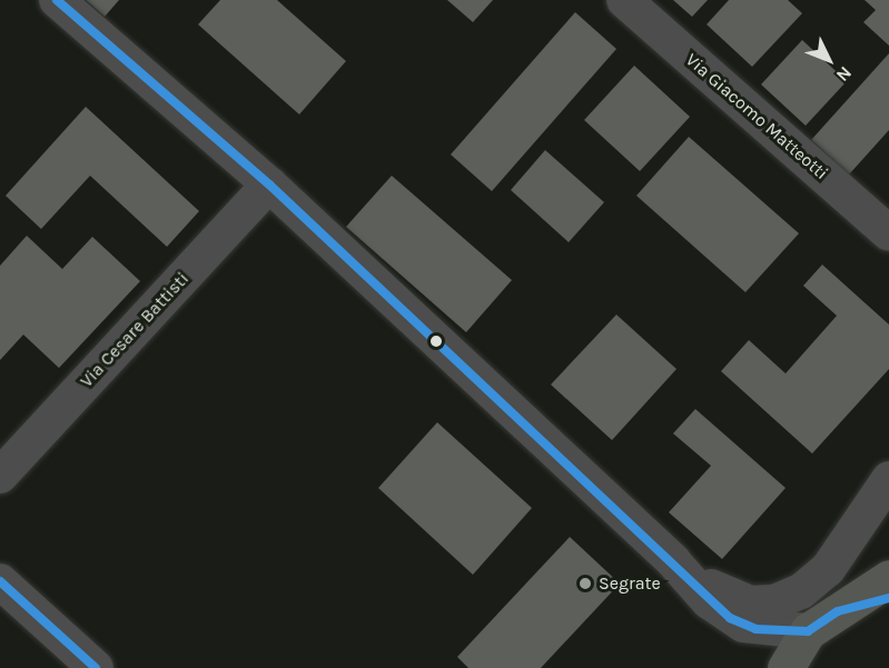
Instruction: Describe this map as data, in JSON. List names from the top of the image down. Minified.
{"streets":{"street":["Via Giacomo Matteotti","Via Cesare Battisti"]},"places":["Segrate"],"north":"bottom right"}
